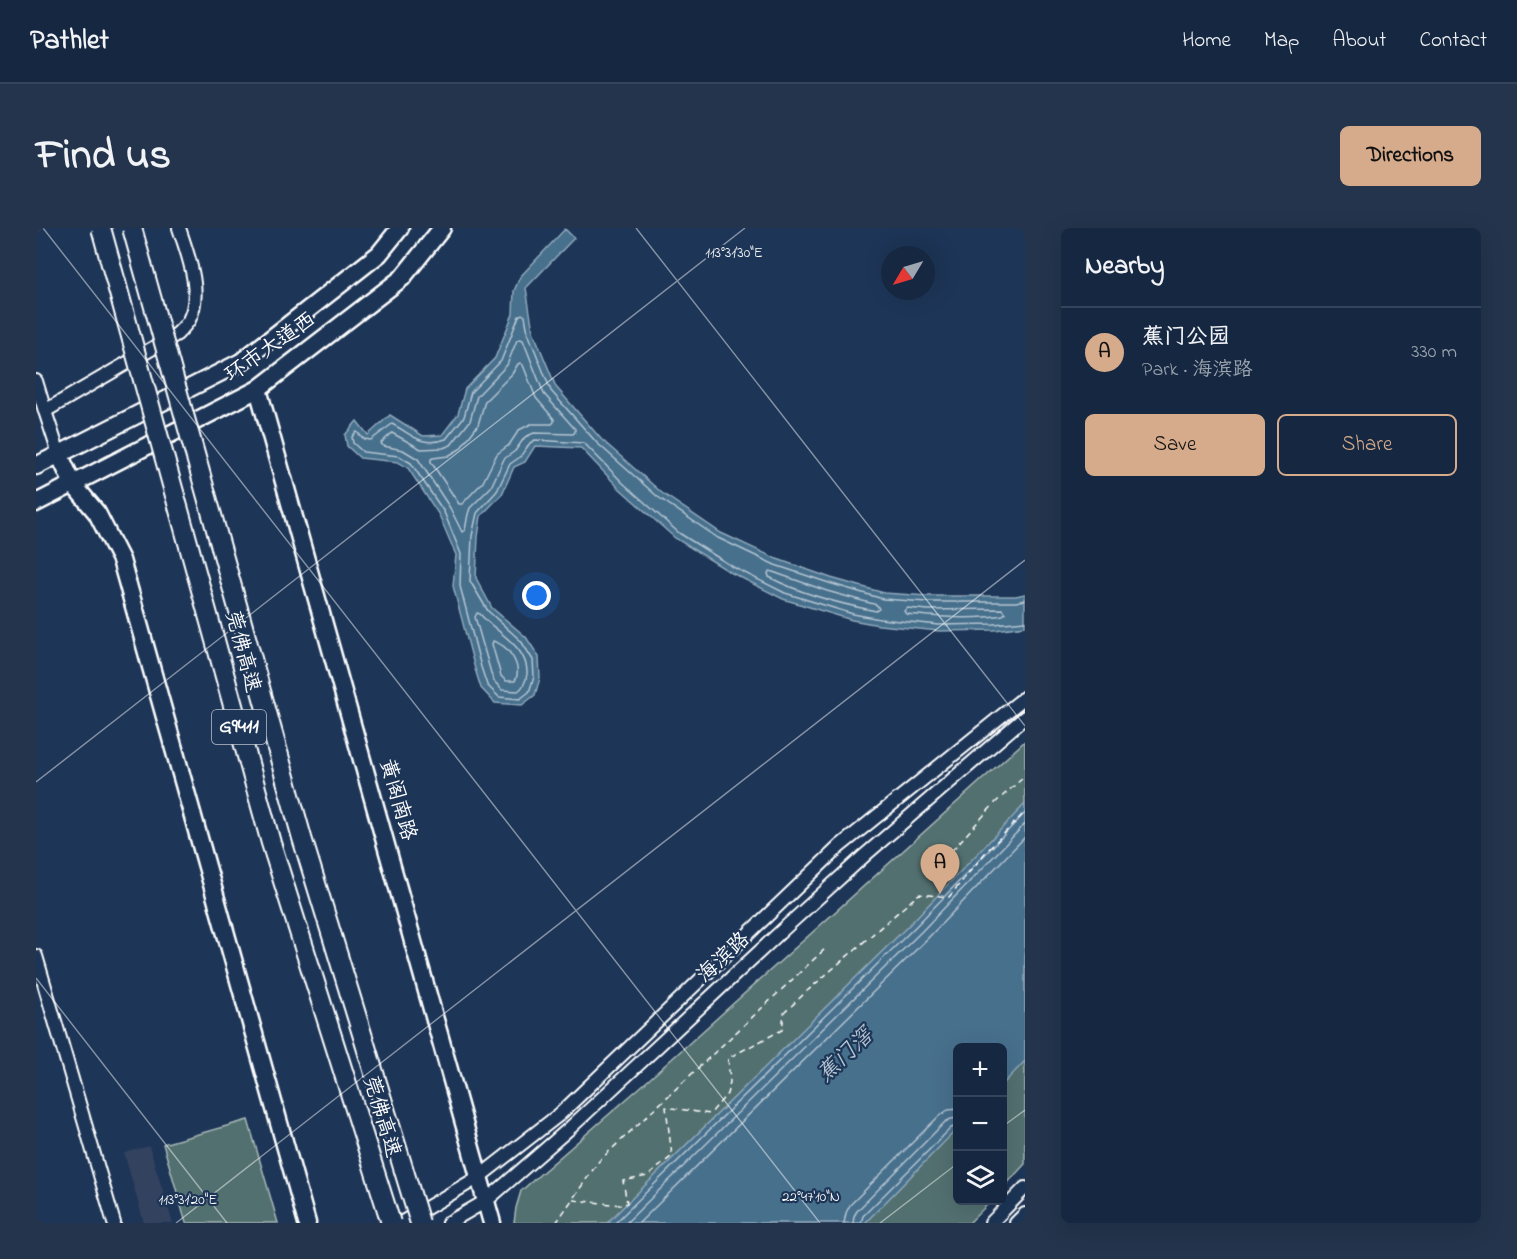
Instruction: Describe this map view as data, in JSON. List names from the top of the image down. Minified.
{"streets":{"highway":["莞佛高速","G9411"],"main road":["环市大道西","黄阁南路"],"street":["海滨路"]},"crossings":[["环市大道西","黄阁南路"],["黄阁南路","海滨路"]],"water":["蕉门滘"],"north":"bottom left","page":{"header":"Pathlet","nav":["Home","Map","About","Contact"],"title":"Find us","buttons":["Directions",["Save","Share"]],"heading":"Nearby","list":[{"mark":"A","name":"蕉门公园","note":"Park · 海滨路","value":"330 m"}],"pins":"A","map_buttons":["+","−"]},"coordinates":["113°31'30\"E","22°47'10\"N","113°31'20\"E"]}
